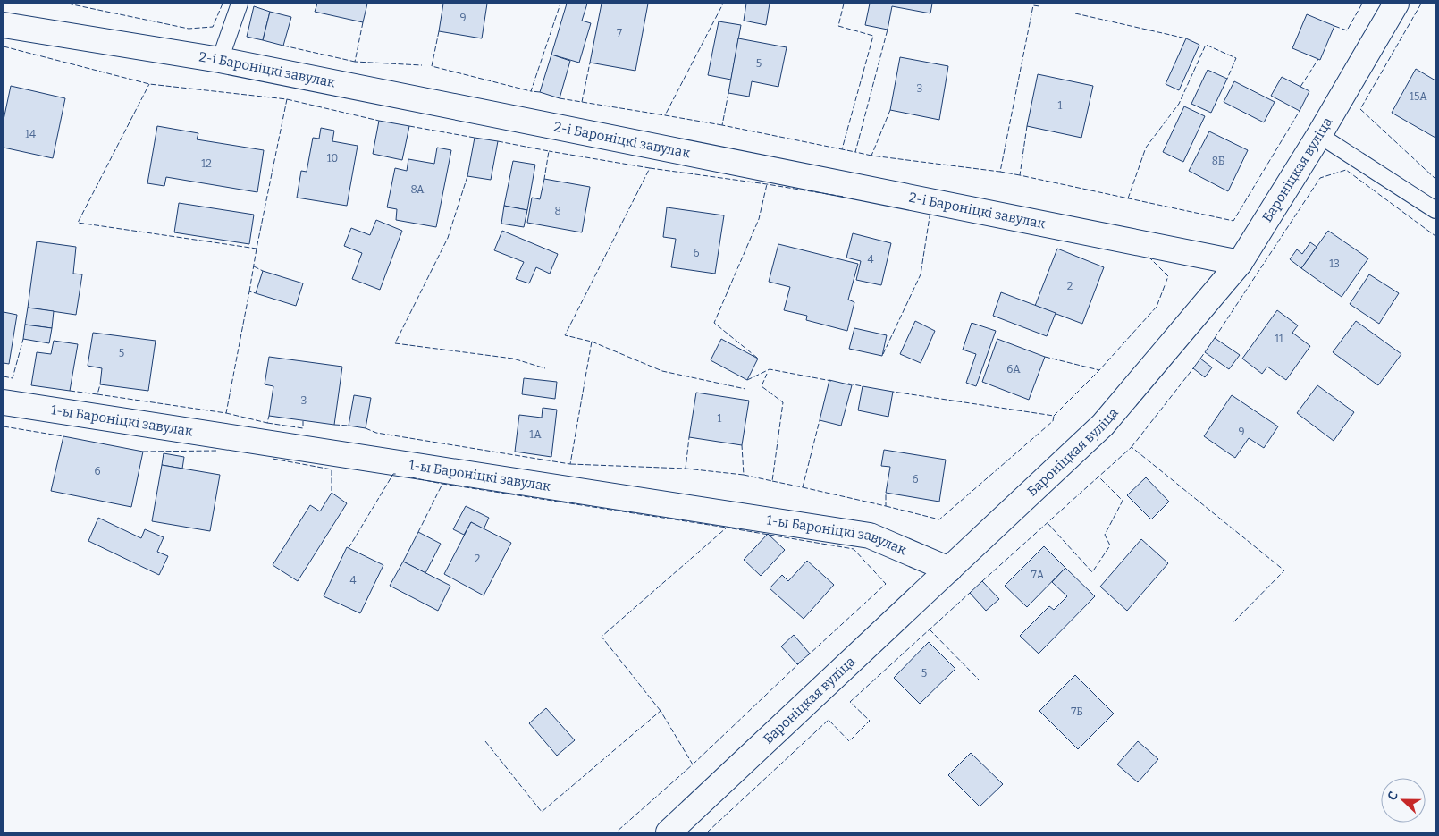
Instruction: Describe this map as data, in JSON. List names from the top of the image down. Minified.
{"streets":{"street":["2-і Бароніцкі завулак","Бароніцкая вуліца","1-ы Бароніцкі завулак"]},"crossings":[["2-і Бароніцкі завулак","Бароніцкая вуліца"],["Бароніцкая вуліца","1-ы Бароніцкі завулак"]],"house_numbers":["9","7","5","3","15А","1","14","10","8Б","12","8А","8","6","4","13","2","11","5","6А","3","1","9","1А","6","6","2","7А","4","5","7Б"],"north":"left"}
